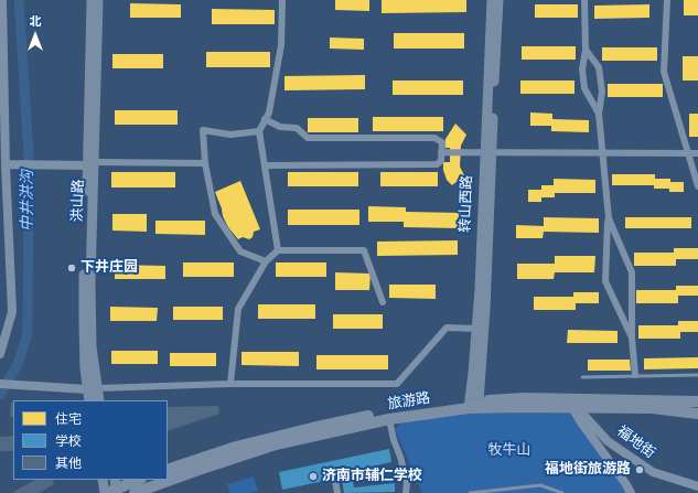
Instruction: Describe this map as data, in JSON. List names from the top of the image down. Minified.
{"streets":{"main road":["洪山路","转山西路","旅游路"],"street":["福地街"]},"crossings":[["转山西路","旅游路"],["旅游路","福地街"]],"water":["中井洪沟"],"parks":["牧牛山"],"places":["下井庄园","福地街旅游路","济南市辅仁学校"],"legend":["住宅","学校","其他"],"north":"top"}
